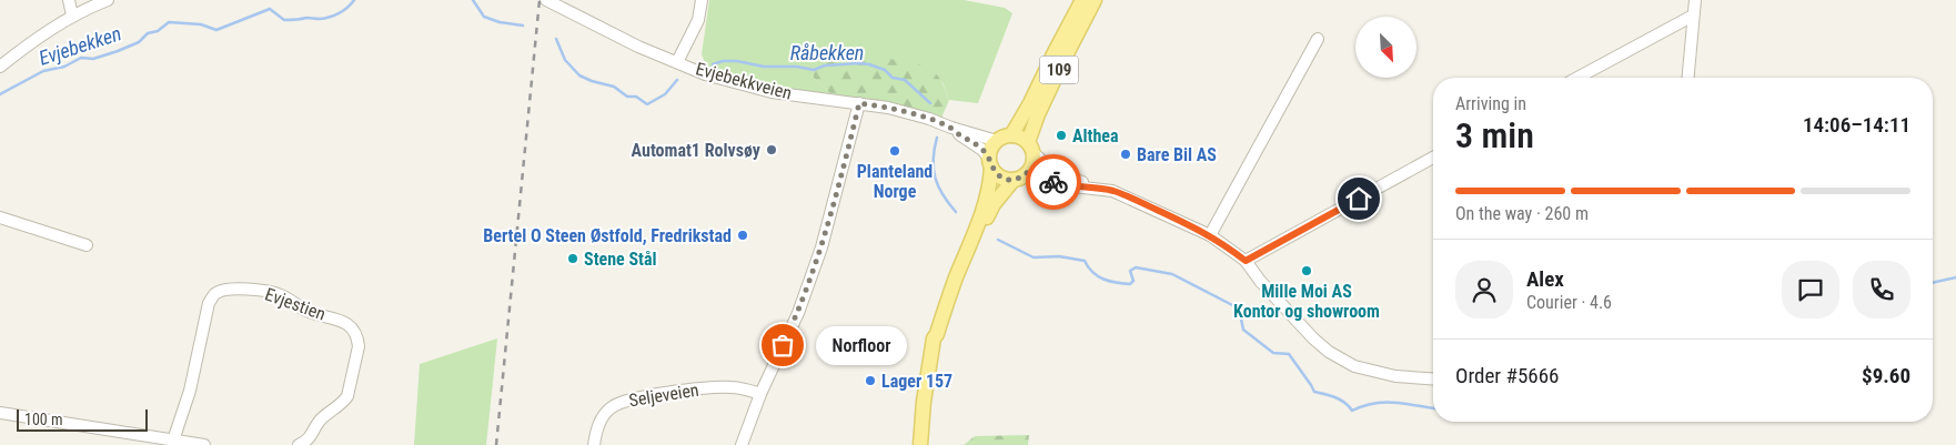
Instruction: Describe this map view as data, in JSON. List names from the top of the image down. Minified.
{"streets":{"main road":["109"],"street":["Evjebekkveien","Evjestien","Seljeveien"]},"crossings":[["109","Evjebekkveien"]],"water":["Evjebekken","Råbekken"],"places":["Althea","Automat1 Rolvsøy","Planteland Norge","Bare Bil AS","Bertel O Steen Østfold, Fredrikstad","Stene Stål","Mille Moi AS Kontor og showroom","Norfloor","Lager 157"],"scale_bar":"100 m","north":"bottom right","page":{"heading":["3 min","Arriving in","14:06–14:11"],"panel":["Alex","Courier · 4.6","Order #5666","$9.60"],"bar":"On the way · 260 m","bubble":"Norfloor","scale":"100 m"}}
